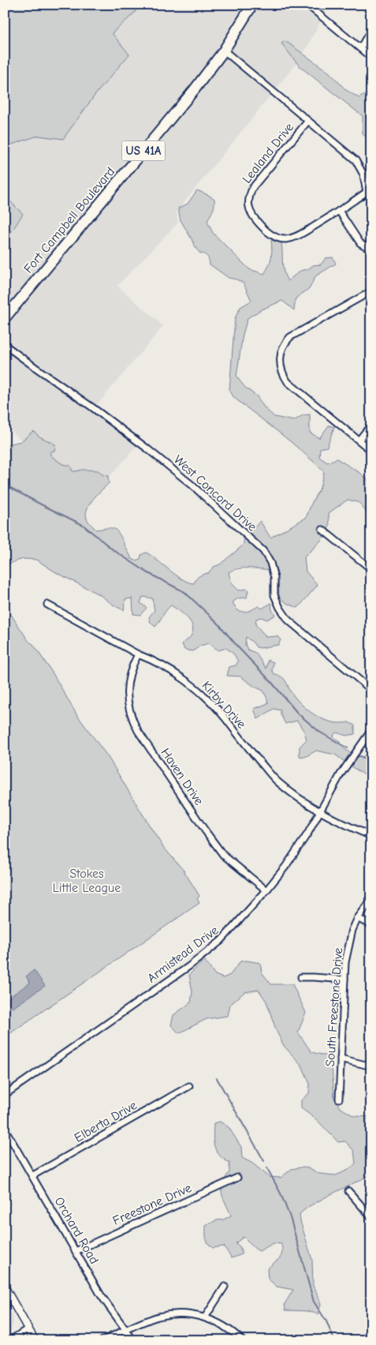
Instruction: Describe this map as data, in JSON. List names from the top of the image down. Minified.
{"streets":{"highway":["US 41A","Fort Campbell Boulevard"],"street":["Lealand Drive","West Concord Drive","Kirby Drive","Haven Drive","Armistead Drive","South Freestone Drive","Elberta Drive","Freestone Drive","Orchard Road"]},"crossings":[["Lealand Drive","Fort Campbell Boulevard"],["Kirby Drive","Haven Drive"],["Kirby Drive","Armistead Drive"],["Haven Drive","Armistead Drive"],["Elberta Drive","Orchard Road"],["Freestone Drive","Orchard Road"]],"parks":["Stokes Little League"]}
